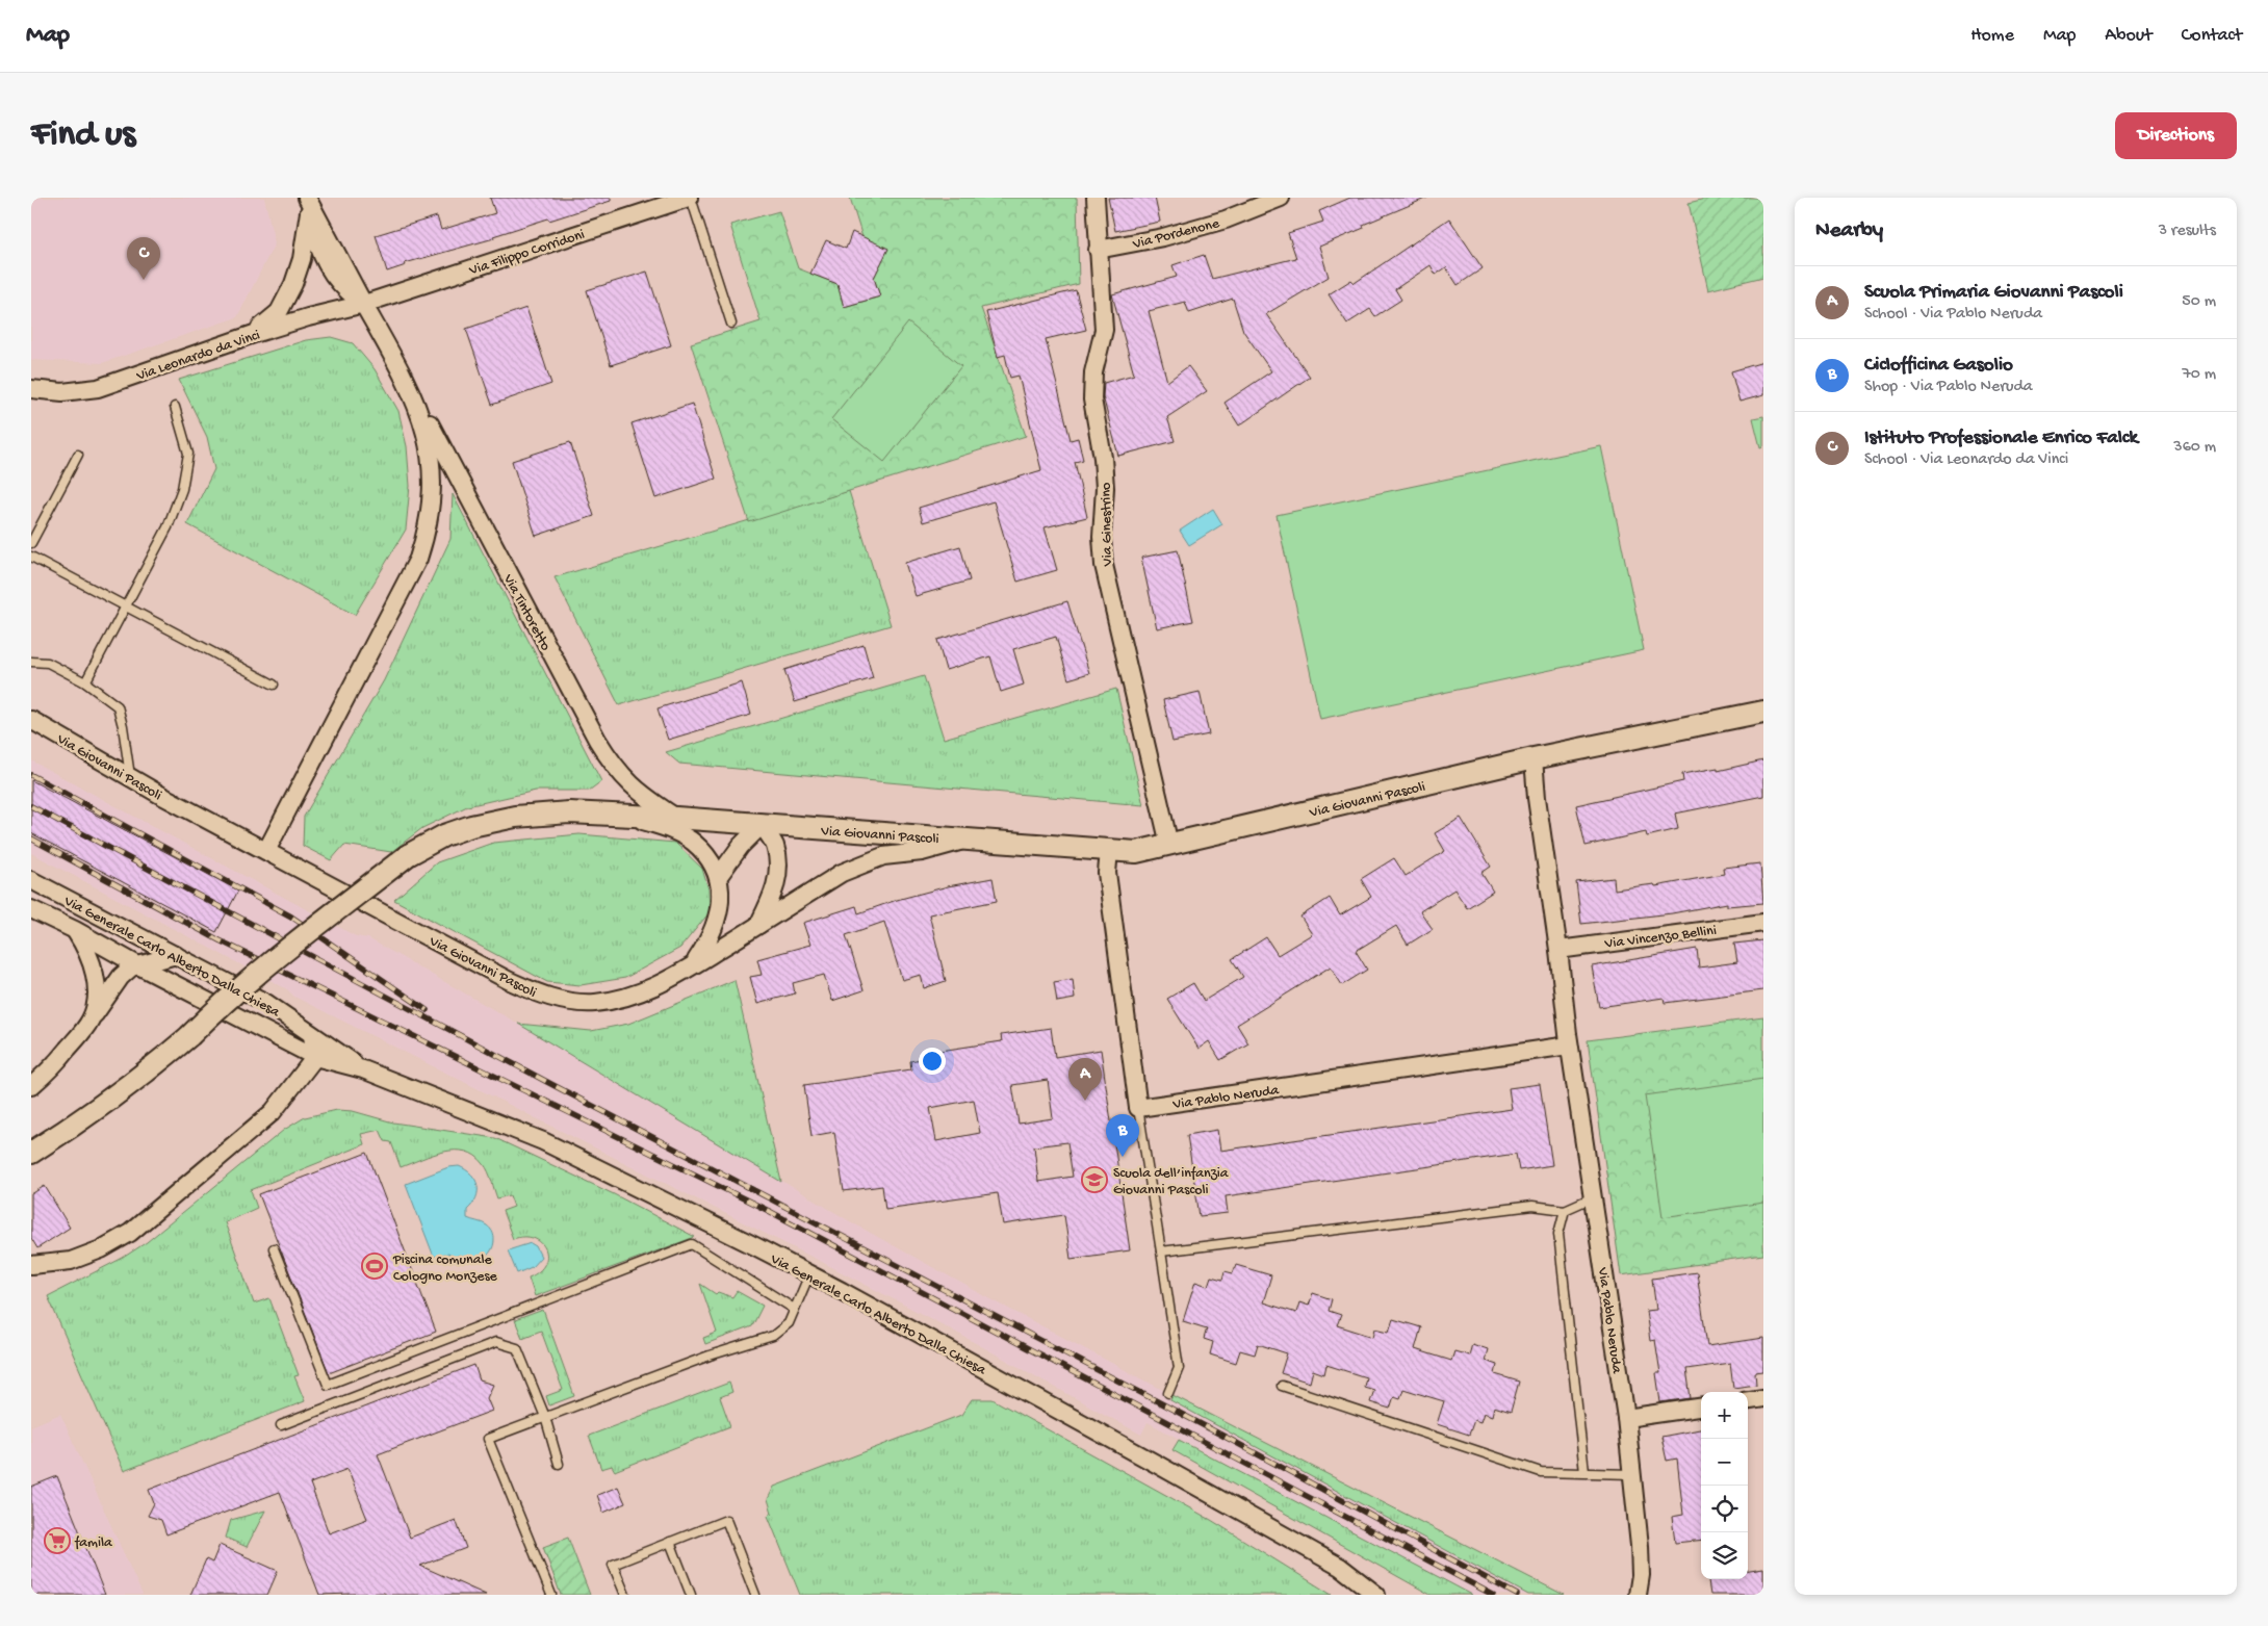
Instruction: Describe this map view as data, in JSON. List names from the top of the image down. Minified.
{"streets":{"street":["Via Pordenone","Via Filippo Corridoni","Via Leonardo da Vinci","Via Ginestrino","Via Tintoretto","Via Giovanni Pascoli","Via Vincenzo Bellini","Via Generale Carlo Alberto Dalla Chiesa","Via Pablo Neruda"]},"crossings":[["Via Pordenone","Via Ginestrino"],["Via Filippo Corridoni","Via Leonardo da Vinci"],["Via Filippo Corridoni","Via Tintoretto"],["Via Leonardo da Vinci","Via Tintoretto"],["Via Ginestrino","Via Giovanni Pascoli"],["Via Tintoretto","Via Giovanni Pascoli"],["Via Giovanni Pascoli","Via Pablo Neruda"],["Via Vincenzo Bellini","Via Pablo Neruda"]],"places":{"school or university":["Scuola dell’infanzia Giovanni Pascoli"],"sports":["Piscina comunale Cologno Monzese"],"supermarket":["famila"]},"page":{"header":"Map","nav":["Home","Map","About","Contact"],"buttons":"Directions","title":"Find us","heading":["Nearby","3 results"],"pins":["C","A","B"],"list":[{"mark":"A","name":"Scuola Primaria Giovanni Pascoli","note":"School · Via Pablo Neruda","value":"50 m"},{"mark":"B","name":"Ciclofficina Gasolio","note":"Shop · Via Pablo Neruda","value":"70 m"},{"mark":"C","name":"Istituto Professionale Enrico Falck","note":"School · Via Leonardo da Vinci","value":"360 m"}],"map_buttons":["+","−"]}}
